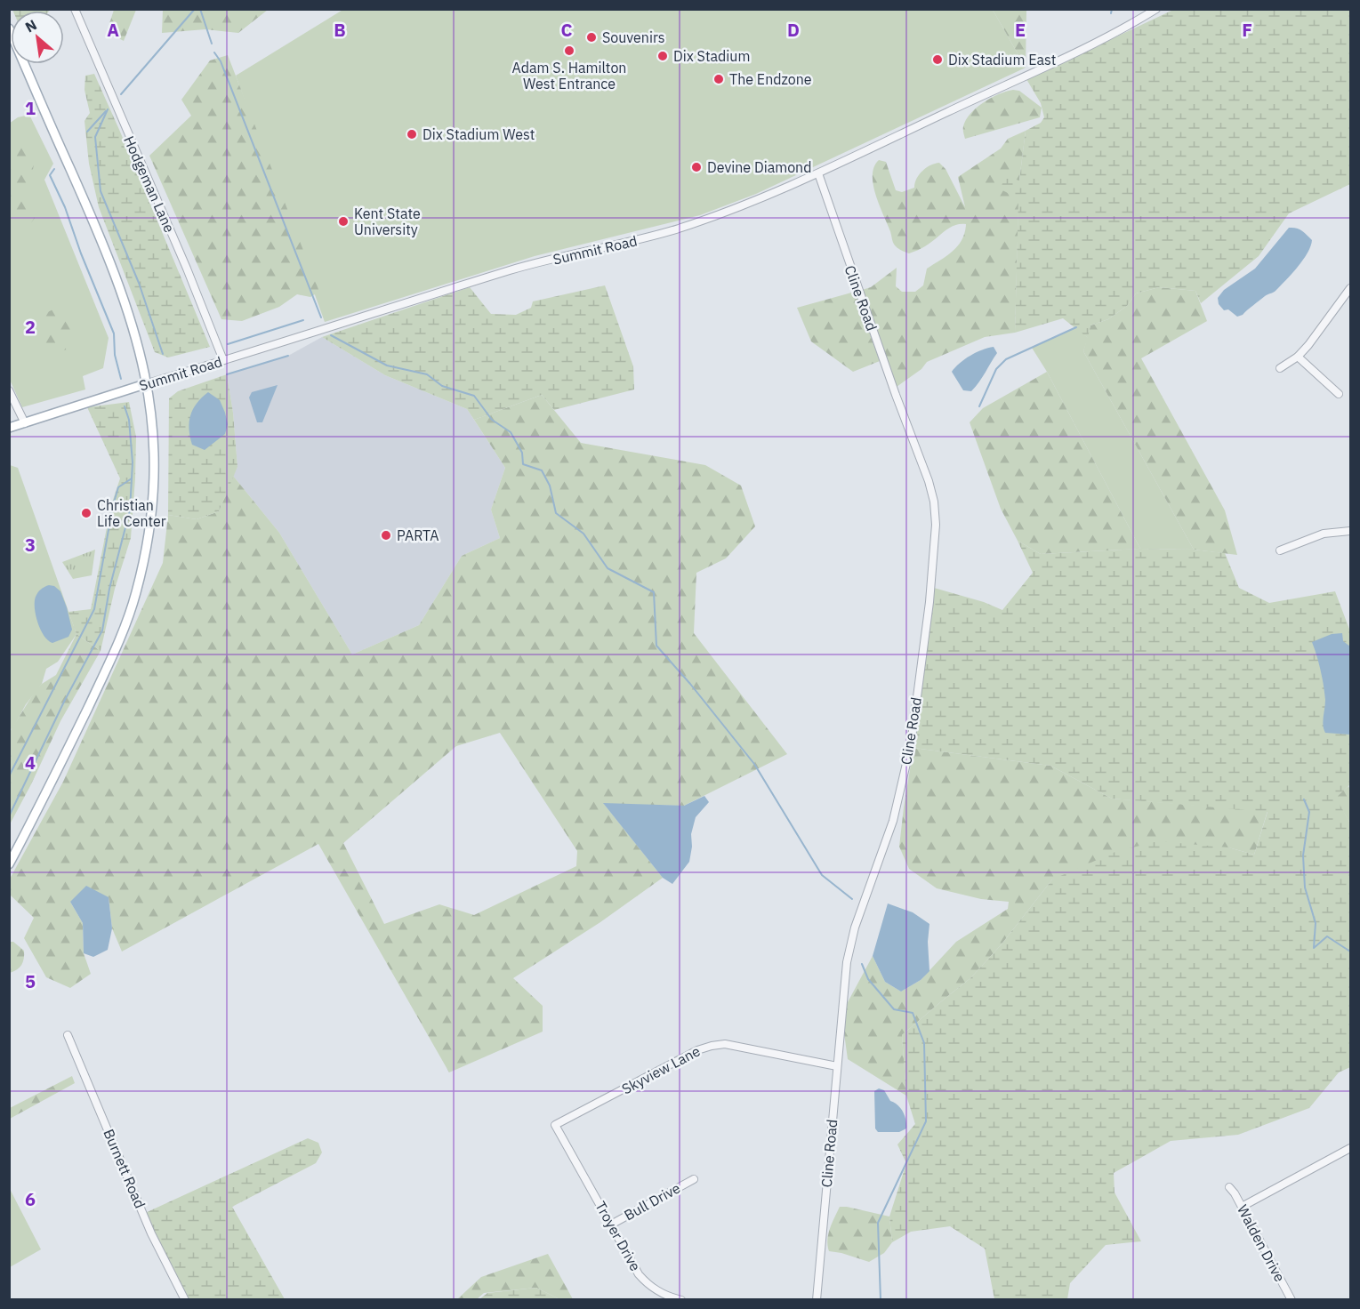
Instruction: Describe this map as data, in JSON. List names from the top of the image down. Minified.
{"streets":{"main road":["Summit Road"],"street":["Hodgeman Lane","Cline Road","Skyview Lane","Burnett Road","Bull Drive","Troyer Drive","Walden Drive"]},"crossings":[["Hodgeman Lane","Summit Road"],["Summit Road","Cline Road"],["Cline Road","Skyview Lane"],["Skyview Lane","Troyer Drive"],["Bull Drive","Troyer Drive"]],"places":["Souvenirs","Adam S. Hamilton West Entrance","Dix Stadium","Dix Stadium East","The Endzone","Dix Stadium West","Devine Diamond","Kent State University","Christian Life Center","PARTA"],"north":"top left","grid":{"columns":["A","B","C","D","E","F"],"rows":["1","2","3","4","5","6"]}}
